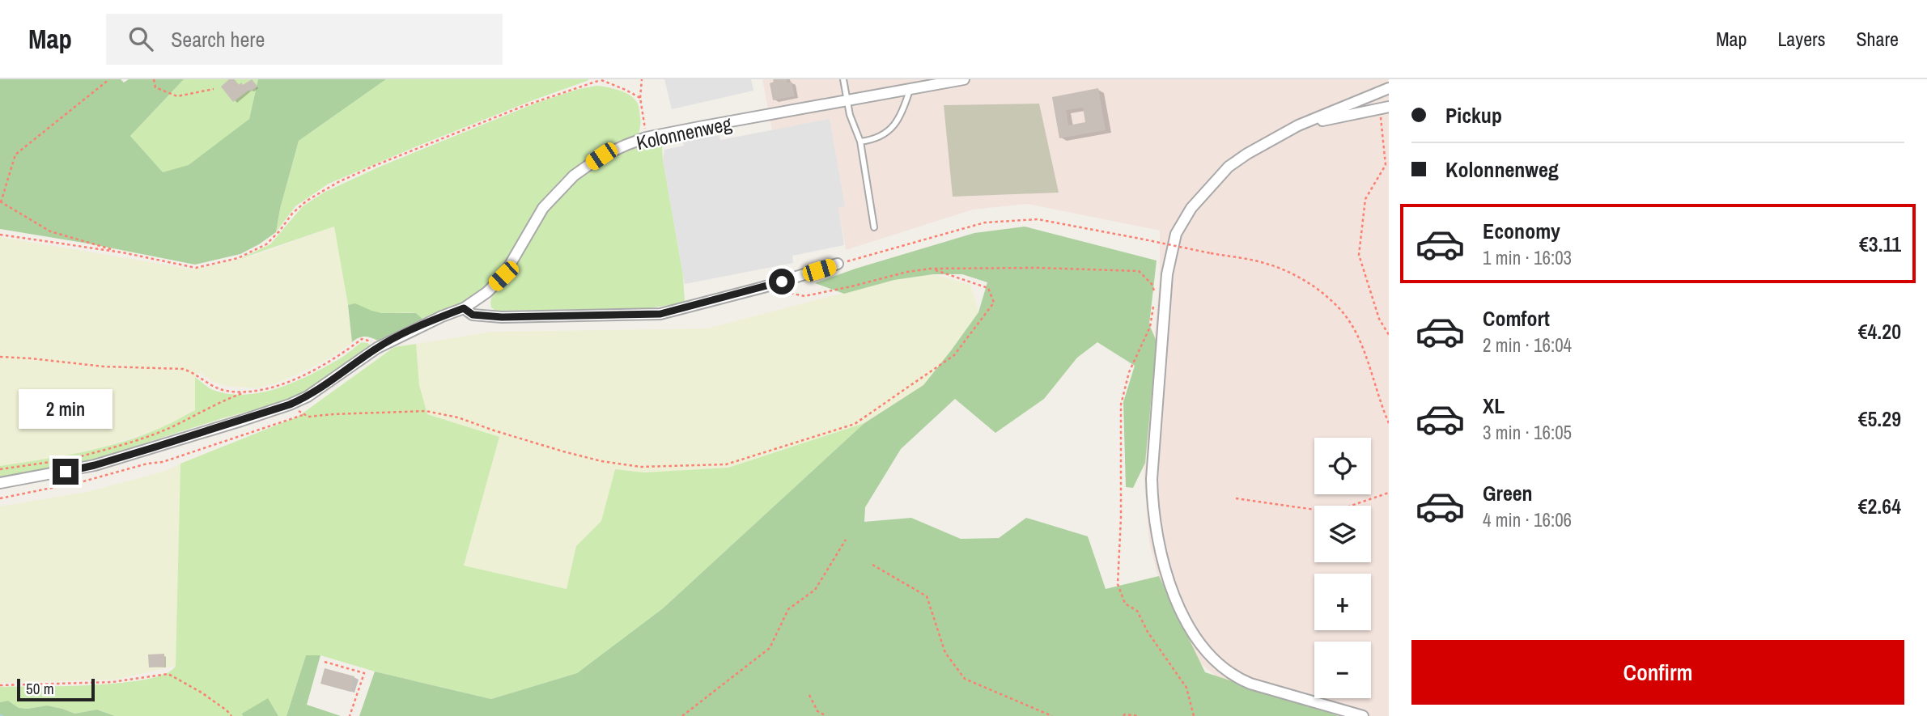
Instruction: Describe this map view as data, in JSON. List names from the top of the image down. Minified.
{"streets":{"street":["Kolonnenweg"]},"scale_bar":"50 m","page":{"header":"Map","search":"Search here","nav":["Map","Layers","Share"],"banner":["Pickup","Kolonnenweg"],"list":[{"name":"Economy","note":"1 min · 16:03","value":"€3.11"},{"name":"Comfort","note":"2 min · 16:04","value":"€4.20"},{"name":"XL","note":"3 min · 16:05","value":"€5.29"},{"name":"Green","note":"4 min · 16:06","value":"€2.64"}],"bubble":"2 min","map_buttons":["+","−"],"buttons":"Confirm","scale":"50 m"}}
